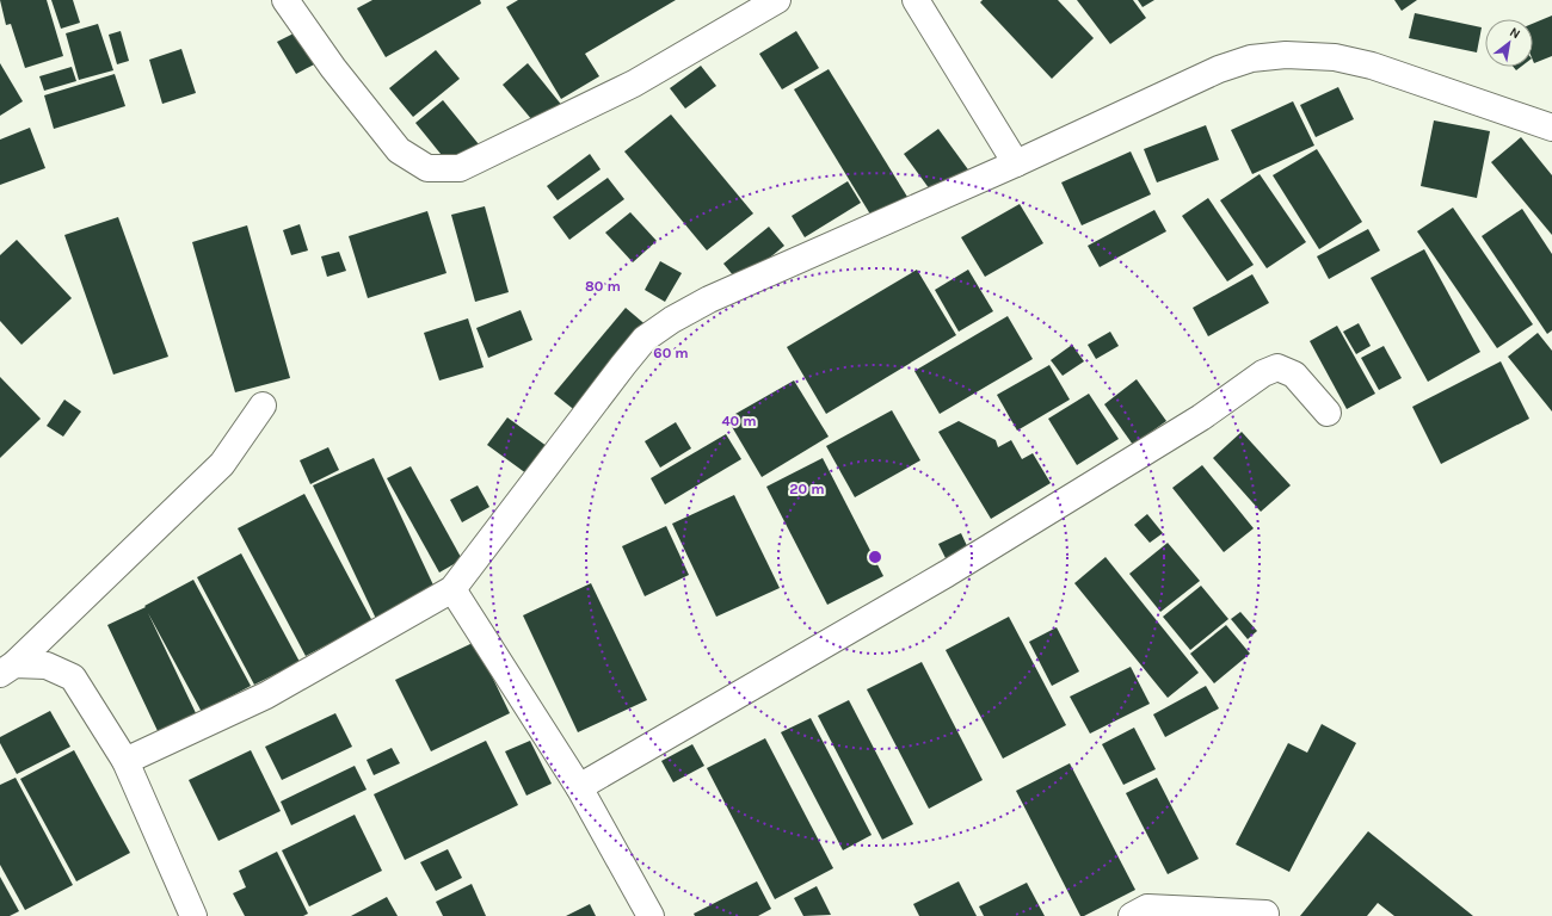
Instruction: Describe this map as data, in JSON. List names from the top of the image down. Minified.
{"north":"top right","rings":["80 m","60 m","40 m","20 m"]}
